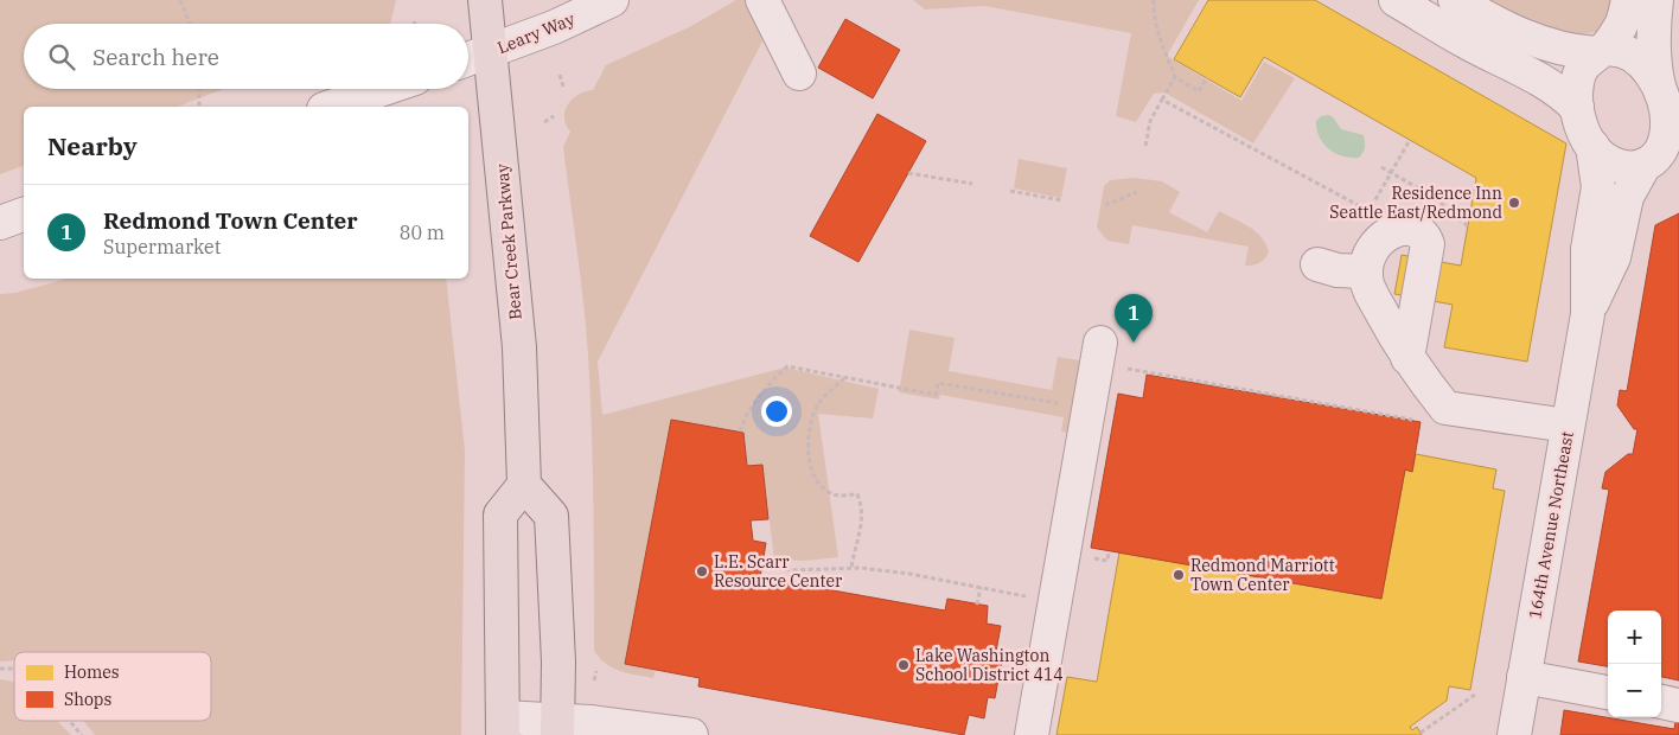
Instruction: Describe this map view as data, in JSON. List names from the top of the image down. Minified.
{"streets":{"main road":["Bear Creek Parkway"],"street":["Leary Way","164th Avenue Northeast"]},"crossings":[["Leary Way","Bear Creek Parkway"]],"places":["Residence Inn Seattle East/Redmond","L.E. Scarr Resource Center","Redmond Marriott Town Center","Lake Washington School District 414"],"legend":["Homes","Shops"],"page":{"search":"Search here","heading":"Nearby","list":[{"mark":"1","name":"Redmond Town Center","note":"Supermarket","value":"80 m"}],"pins":"1","map_buttons":["+","−"]}}
